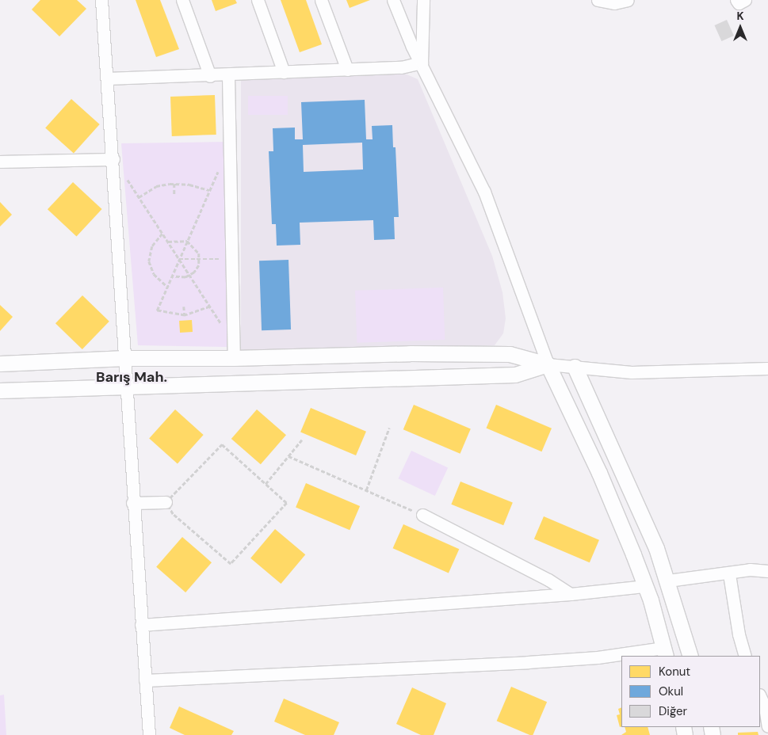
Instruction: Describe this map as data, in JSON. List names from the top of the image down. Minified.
{"districts":["Barış Mah."],"legend":["Konut","Okul","Diğer"],"north":"top"}
